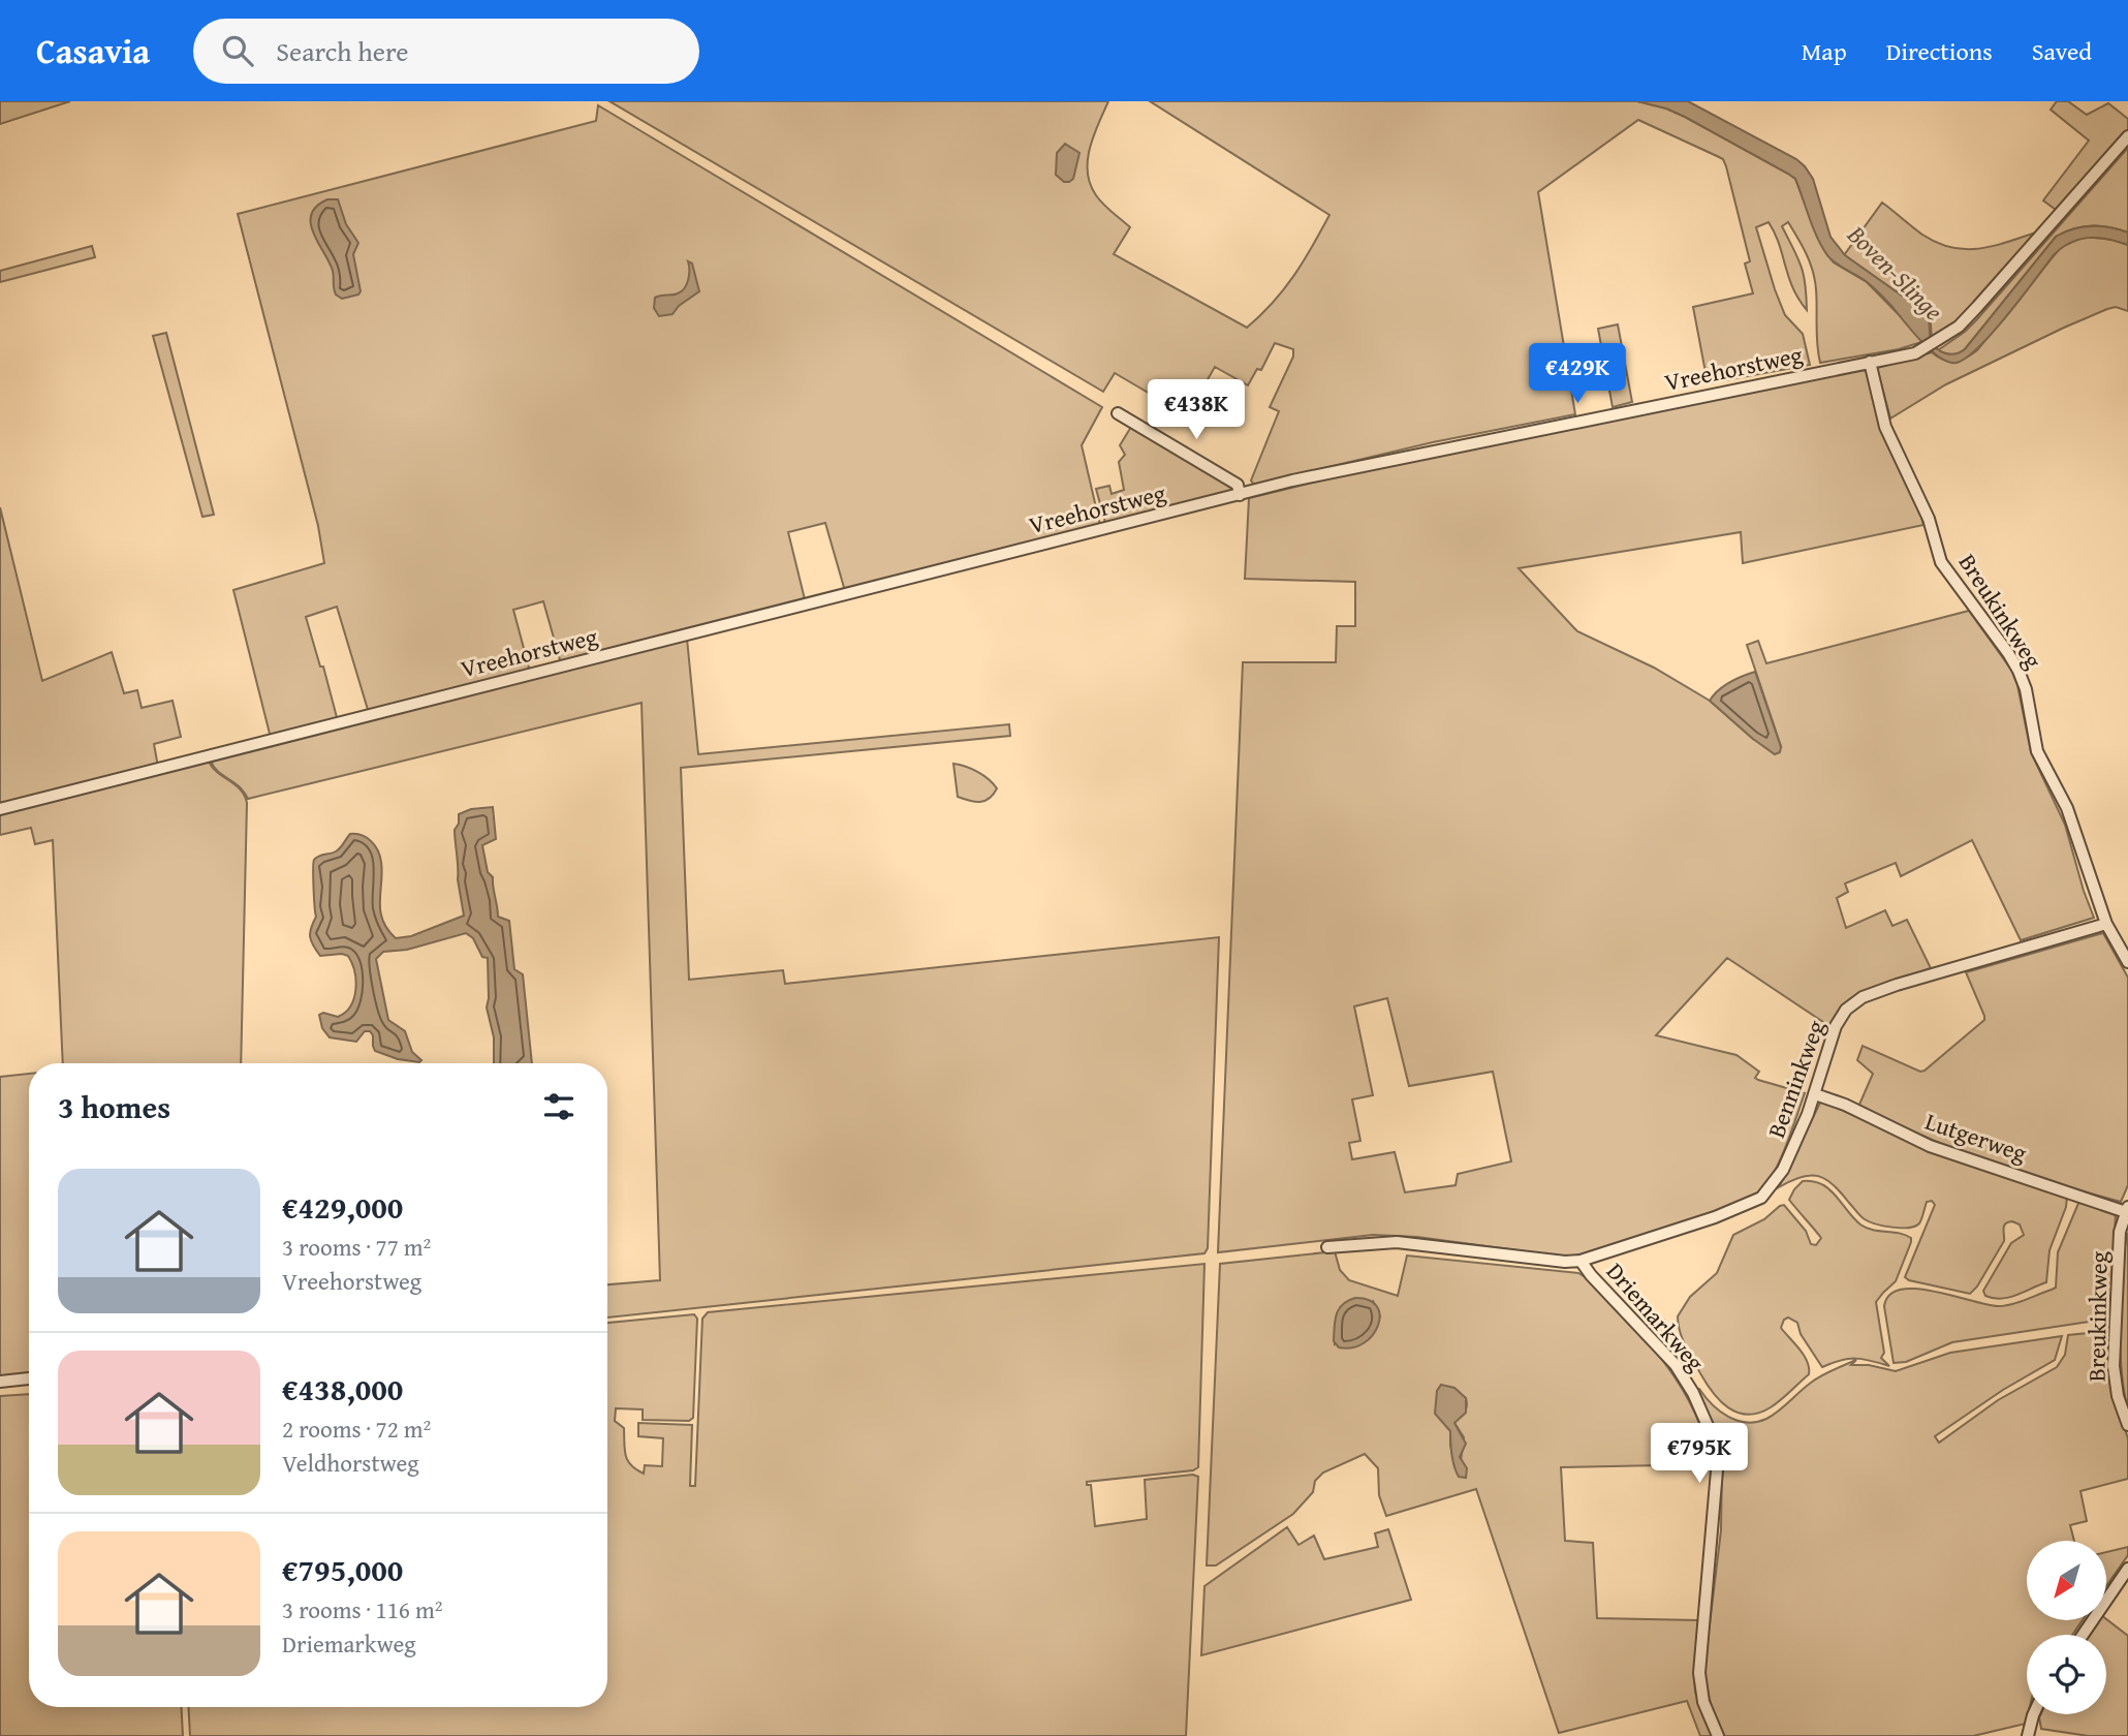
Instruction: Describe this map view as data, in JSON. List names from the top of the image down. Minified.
{"streets":{"street":["Vreehorstweg","Breukinkweg","Benninkweg","Lutgerweg","Driemarkweg"]},"crossings":[["Vreehorstweg","Breukinkweg"],["Breukinkweg","Benninkweg"],["Breukinkweg","Lutgerweg"],["Benninkweg","Lutgerweg"],["Benninkweg","Driemarkweg"]],"water":["Boven-Slinge"],"north":"bottom left","page":{"header":"Casavia","search":"Search here","nav":["Map","Directions","Saved"],"price":["€429K","€438K","€795K"],"heading":"3 homes","list":[{"name":"€429,000","note":"3 rooms · 77 m² · Vreehorstweg"},{"name":"€438,000","note":"2 rooms · 72 m² · Veldhorstweg"},{"name":"€795,000","note":"3 rooms · 116 m² · Driemarkweg"}]}}
